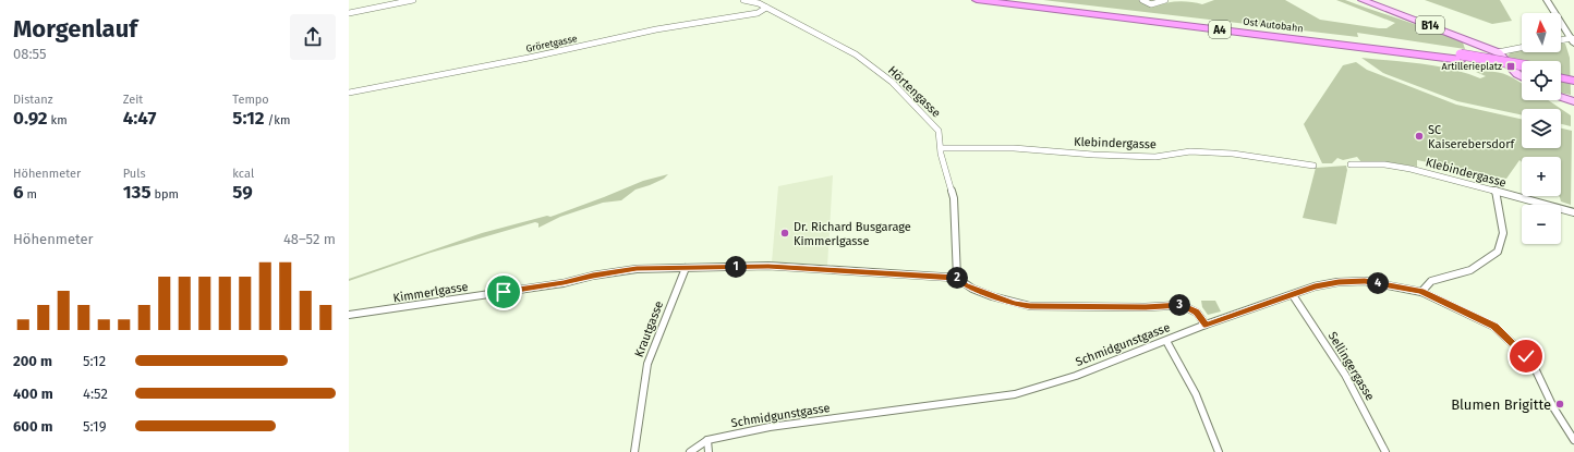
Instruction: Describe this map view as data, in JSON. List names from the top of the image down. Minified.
{"streets":{"highway":["Ost Autobahn","A4"],"main road":["B14"],"street":["Gröretgasse","Hörtengasse","Klebindergasse","Kimmerlgasse","Krautgasse","Schmidgunstgasse","Sellingergasse"]},"crossings":[["Ost Autobahn","A4"],["Gröretgasse","Hörtengasse"],["Hörtengasse","Klebindergasse"],["Hörtengasse","Kimmerlgasse"],["Kimmerlgasse","Krautgasse"],["Kimmerlgasse","Schmidgunstgasse"],["Schmidgunstgasse","Sellingergasse"]],"places":{"transit":["Artillerieplatz"],"other":["SC Kaiserebersdorf","Dr. Richard Busgarage Kimmerlgasse","Blumen Brigitte"]},"north":"top","page":{"heading":["Morgenlauf","08:55"],"map_buttons":["+","−"],"stats":[["Distanz","0.92 km"],["Zeit","4:47"],["Tempo","5:12 /km"],["Höhenmeter","6 m"],["Puls","135 bpm"],["kcal","59"]],"chart":["Höhenmeter","48–52 m"],"pins":["1","2","4","3"],"list":[{"name":"200 m","note":"5:12"},{"name":"400 m","note":"4:52"},{"name":"600 m","note":"5:19"}]}}
